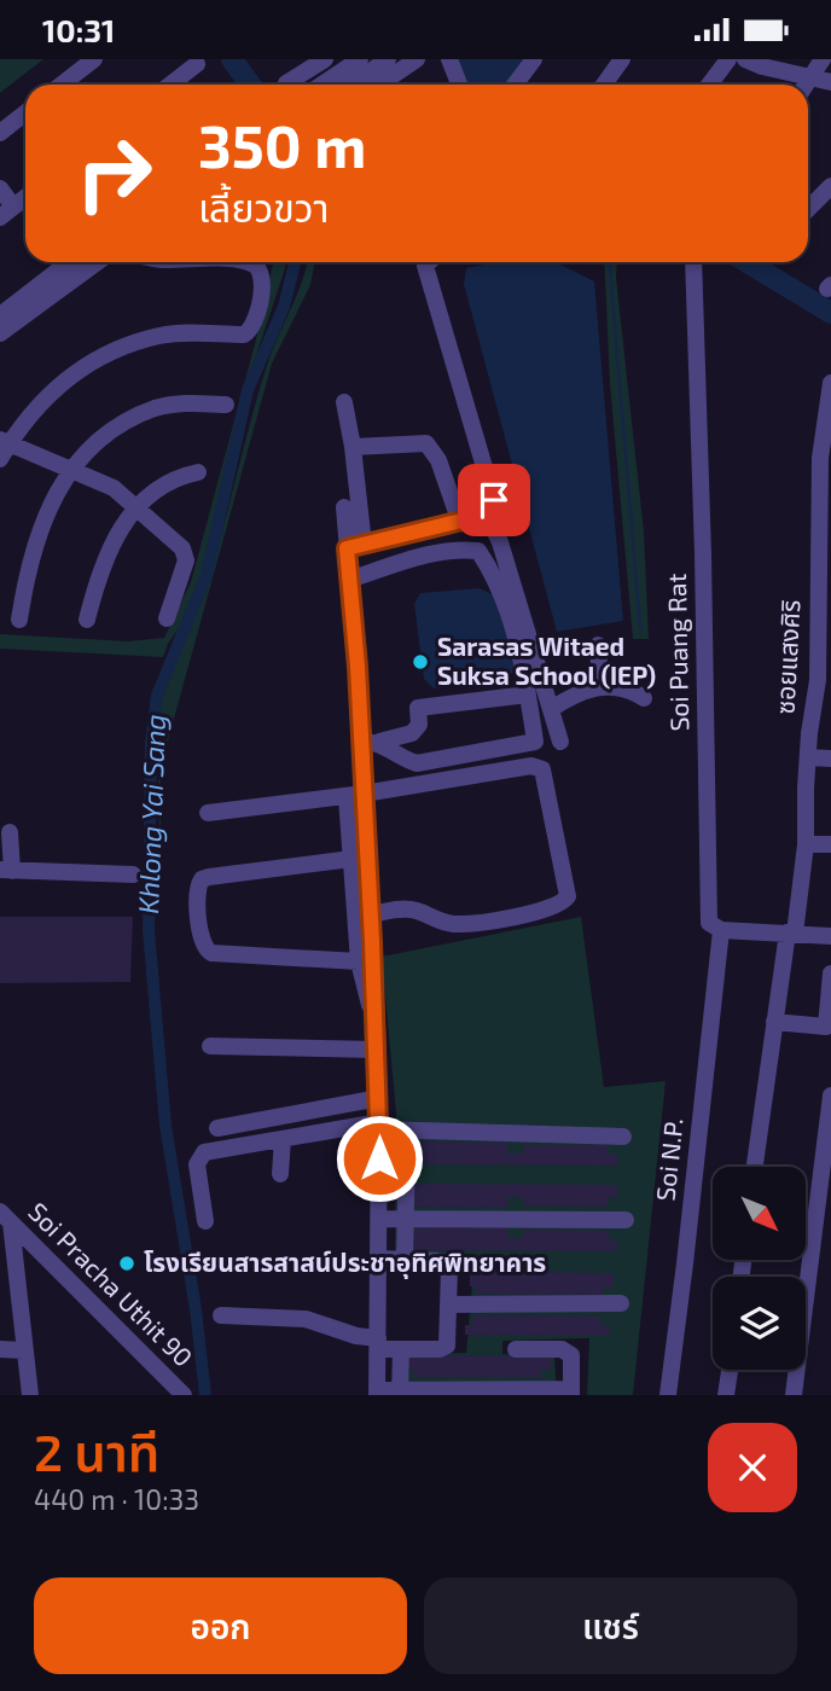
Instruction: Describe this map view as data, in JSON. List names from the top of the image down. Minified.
{"streets":{"street":["Soi Puang Rat","ซอยแสงศิริ","Soi N.P.","Soi Pracha Uthit 90"]},"crossings":[["Soi Puang Rat","Soi N.P."]],"water":["Khlong Yai Sang"],"places":["Sarasas Witaed Suksa School (IEP)","โรงเรียนสารสาสน์ประชาอุทิศพิทยาคาร"],"north":"bottom right","page":{"status":"10:31","turn":["350 m","เลี้ยวขวา"],"heading":["2 นาที","440 m · 10:33"],"buttons":["ออก","แชร์"]}}
